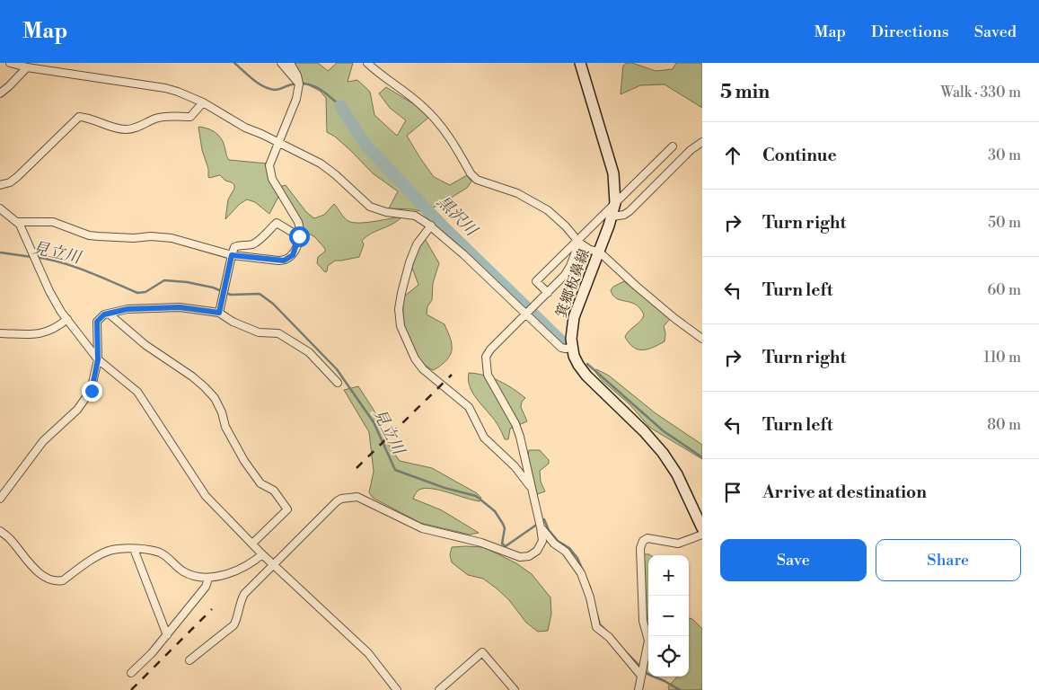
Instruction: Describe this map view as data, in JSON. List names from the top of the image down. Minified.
{"streets":{"main road":["箕郷板鼻線"]},"water":["黒沢川","見立川"],"page":{"header":"Map","nav":["Map","Directions","Saved"],"heading":["5 min","Walk · 330 m"],"list":[["Continue","30 m"],["Turn right","50 m"],["Turn left","60 m"],["Turn right","110 m"],["Turn left","80 m"],"Arrive at destination"],"buttons":["Save","Share"],"map_buttons":["+","−"]}}
